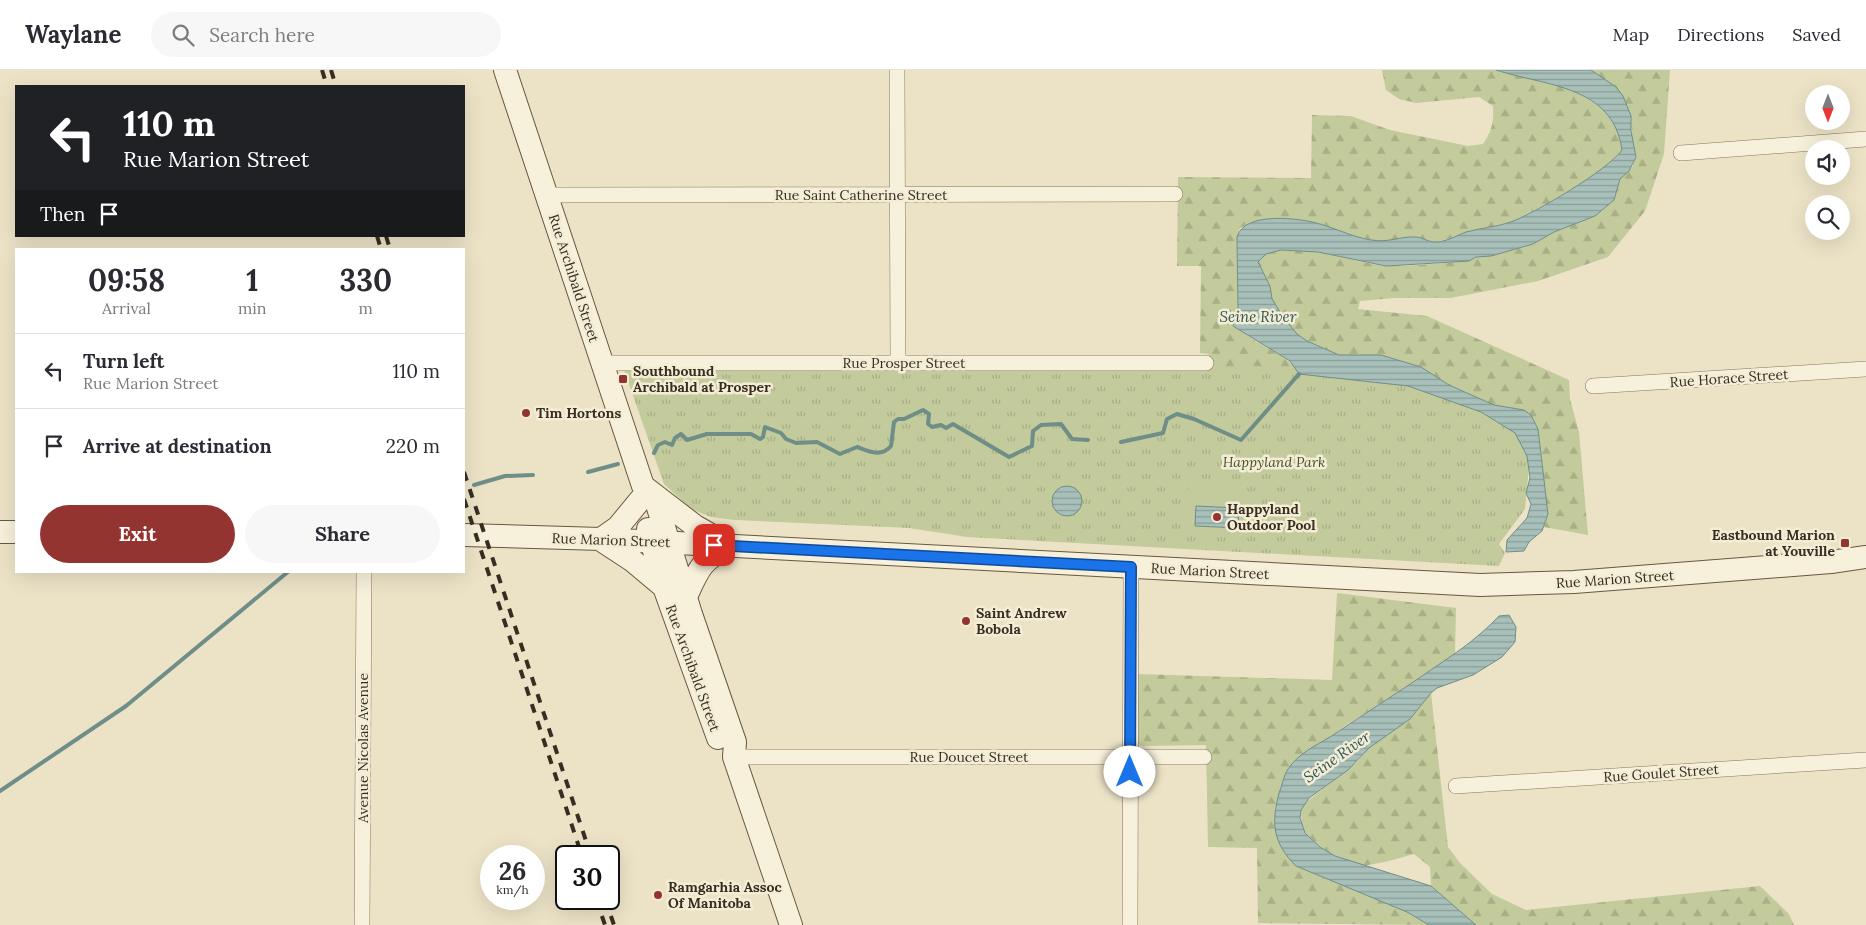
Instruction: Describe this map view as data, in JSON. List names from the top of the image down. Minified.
{"streets":{"main road":["Rue Archibald Street","Rue Marion Street"],"street":["Rue Saint Catherine Street","Rue Prosper Street","Rue Horace Street","Avenue Nicolas Avenue","Rue Doucet Street","Rue Goulet Street"]},"crossings":[["Rue Saint Catherine Street","Rue Archibald Street"],["Rue Archibald Street","Rue Prosper Street"],["Rue Archibald Street","Rue Marion Street"],["Rue Archibald Street","Rue Doucet Street"]],"water":["Seine River"],"parks":["Happyland Park"],"places":{"transit":["Southbound Archibald at Prosper","Eastbound Marion at Youville"],"other":["Tim Hortons","Happyland Outdoor Pool","Saint Andrew Bobola","Ramgarhia Assoc Of Manitoba"]},"north":"bottom","page":{"header":"Waylane","search":"Search here","nav":["Map","Directions","Saved"],"turn":["110 m","Rue Marion Street"],"then":"Then","eta":["09:58","Arrival","1","min","330","m"],"list":[{"name":"Turn left","note":"Rue Marion Street","value":"110 m"},{"name":"Arrive at destination","value":"220 m"}],"buttons":["Exit","Share"],"speed":"26 km/h","limit":"30"}}
